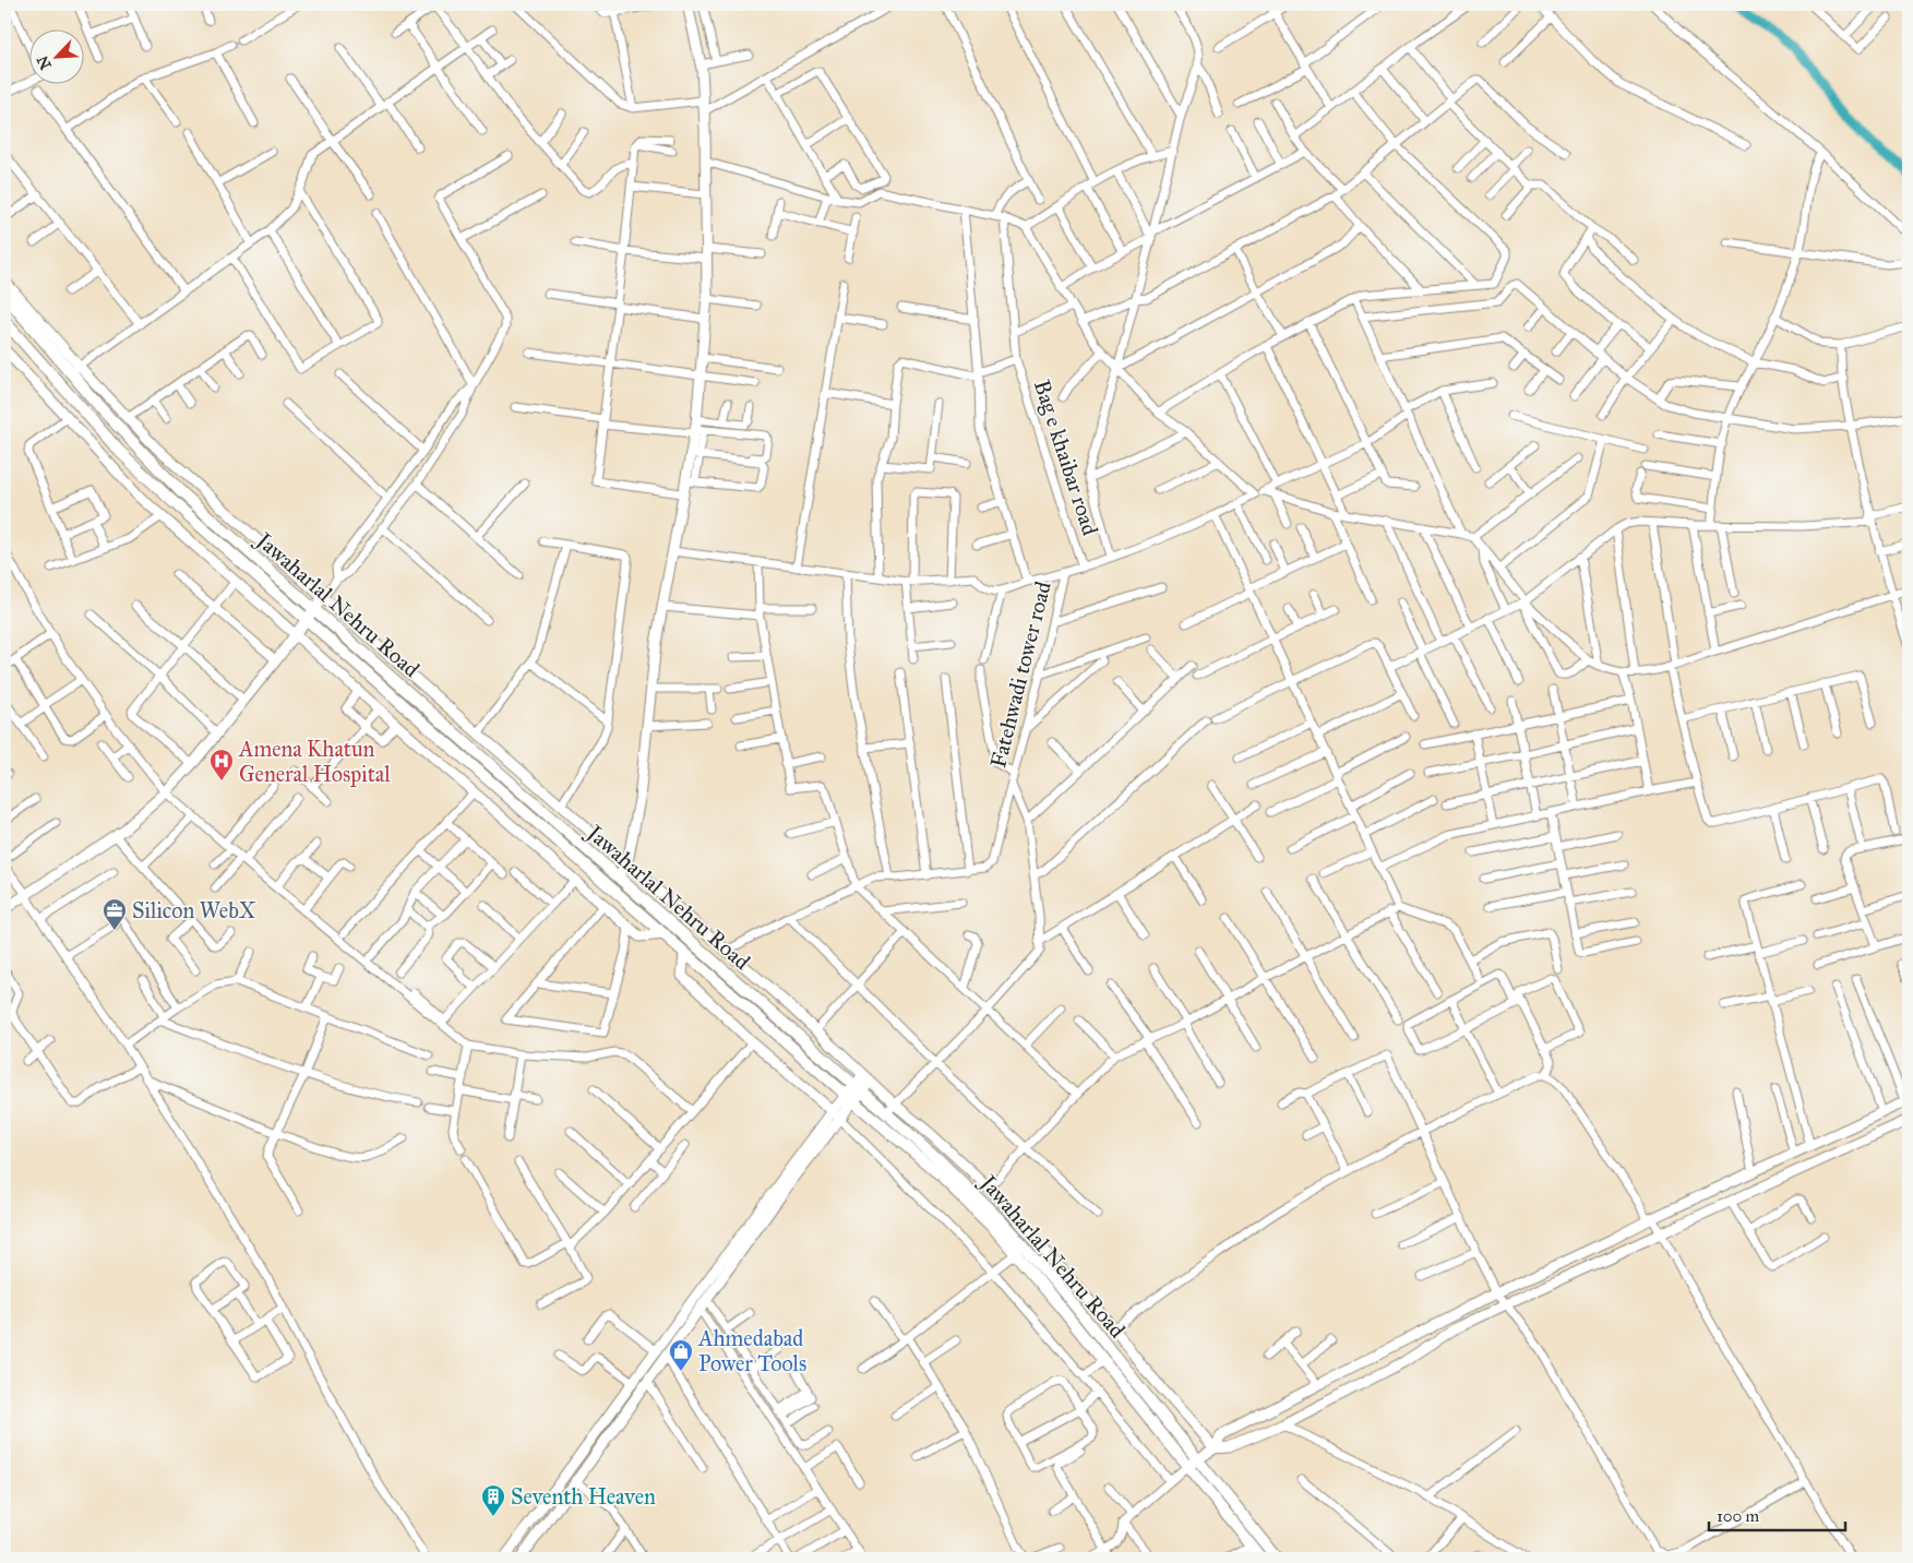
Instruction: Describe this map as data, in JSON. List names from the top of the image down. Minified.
{"streets":{"main road":["Jawaharlal Nehru Road"],"street":["Bag e khaibar road","Fatehwadi tower road"]},"places":{"hospital":["Amena Khatun General Hospital"],"office":["Silicon WebX"],"shop":["Ahmedabad Power Tools"],"building":["Seventh Heaven"]},"scale_bar":"100 m","north":"bottom left"}
